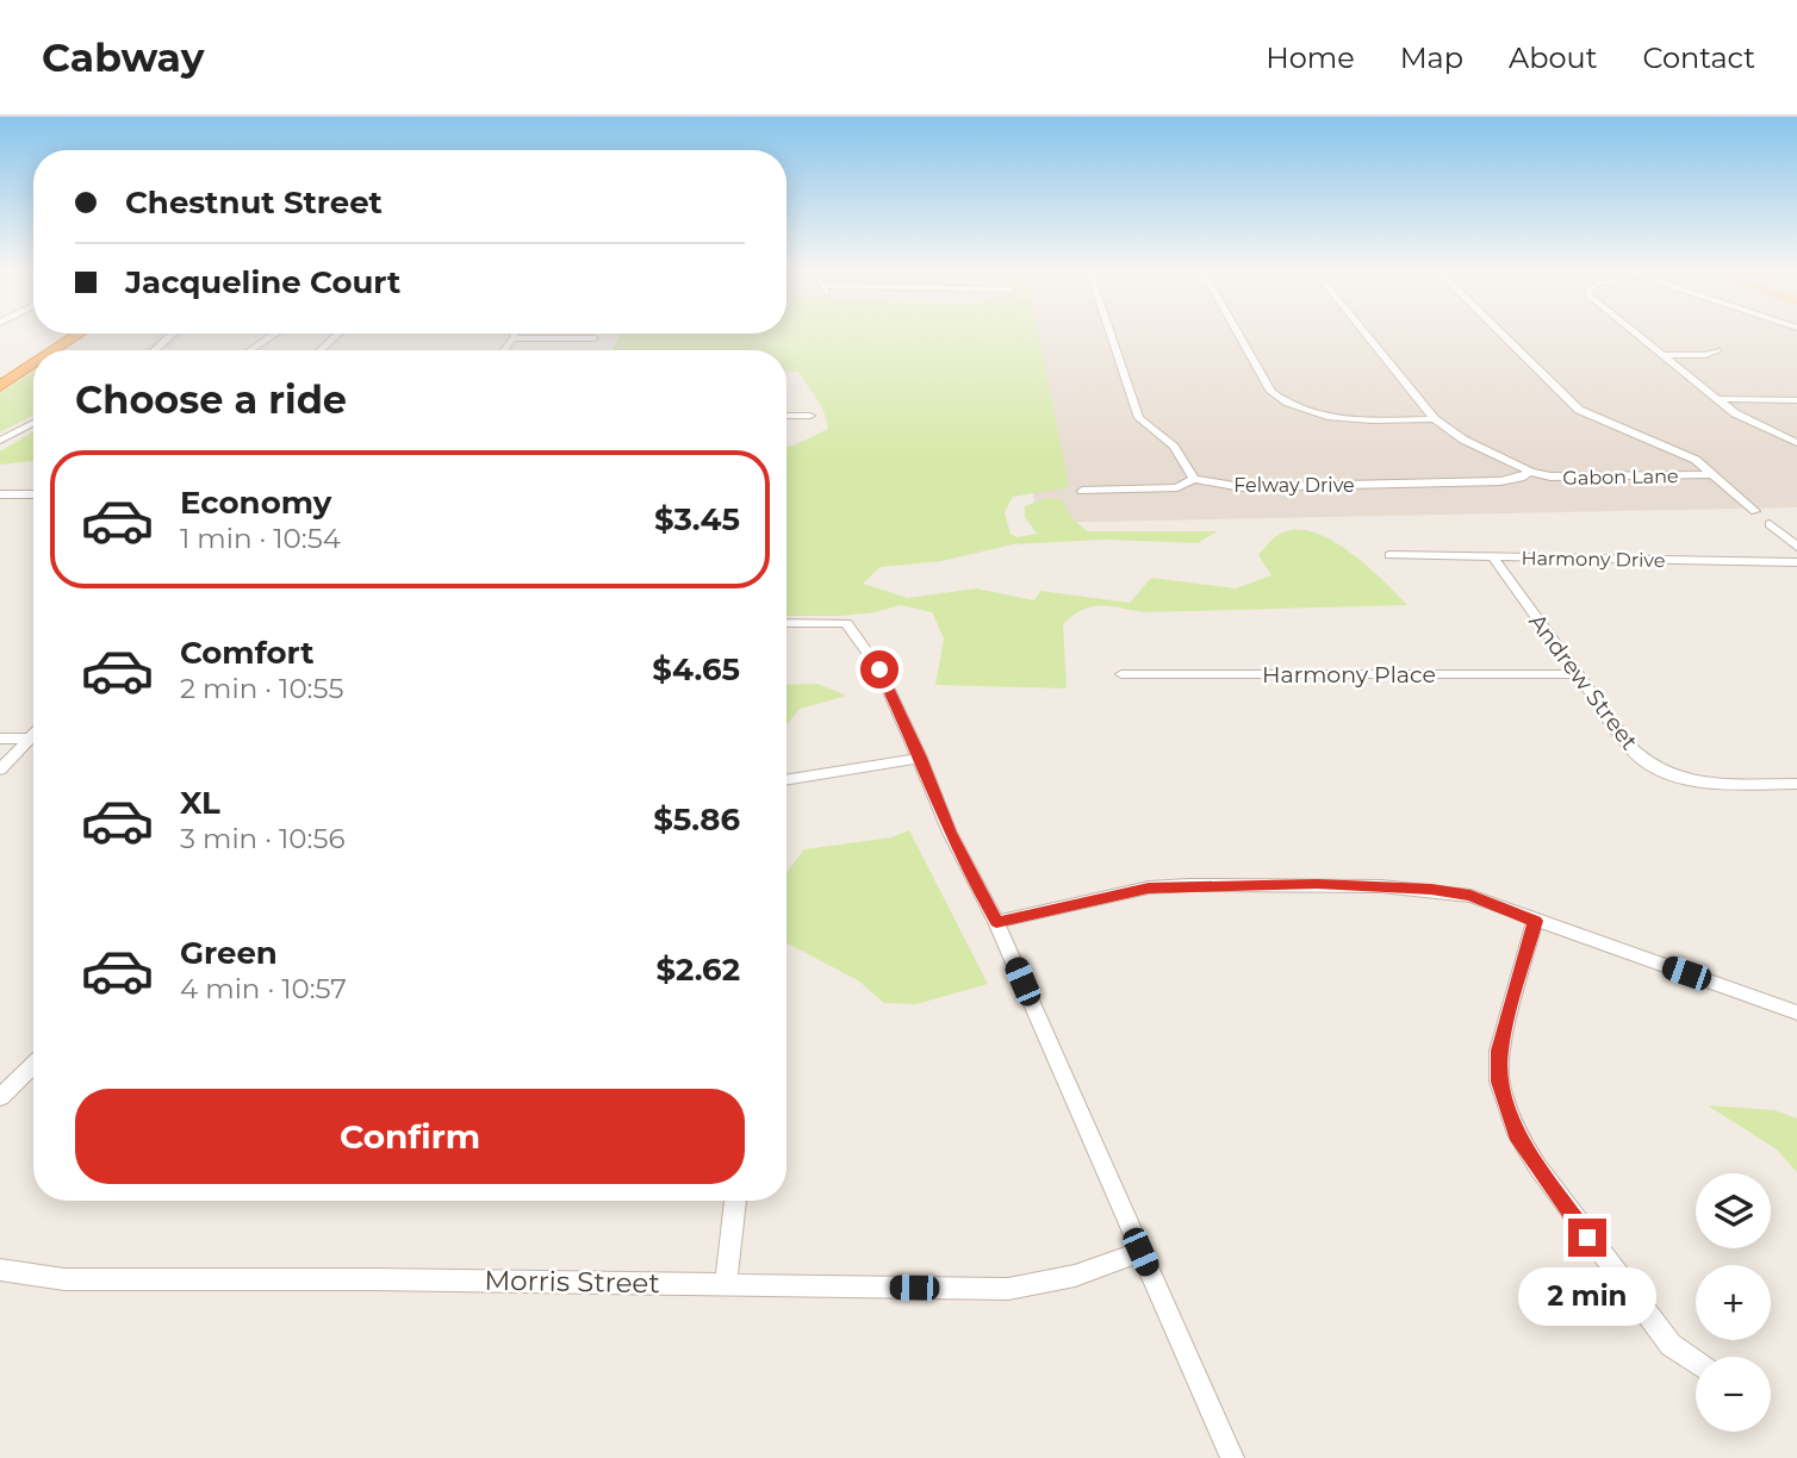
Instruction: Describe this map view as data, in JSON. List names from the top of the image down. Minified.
{"streets":{"street":["Gabon Lane","Felway Drive","Harmony Drive","Harmony Place","Andrew Street","Morris Street"]},"crossings":[["Gabon Lane","Felway Drive"],["Harmony Drive","Andrew Street"],["Harmony Place","Andrew Street"]],"page":{"header":"Cabway","nav":["Home","Map","About","Contact"],"banner":["Chestnut Street","Jacqueline Court"],"heading":"Choose a ride","list":[{"name":"Economy","note":"1 min · 10:54","value":"$3.45"},{"name":"Comfort","note":"2 min · 10:55","value":"$4.65"},{"name":"XL","note":"3 min · 10:56","value":"$5.86"},{"name":"Green","note":"4 min · 10:57","value":"$2.62"}],"buttons":"Confirm","map_buttons":["+","−"],"bubble":"2 min"}}
